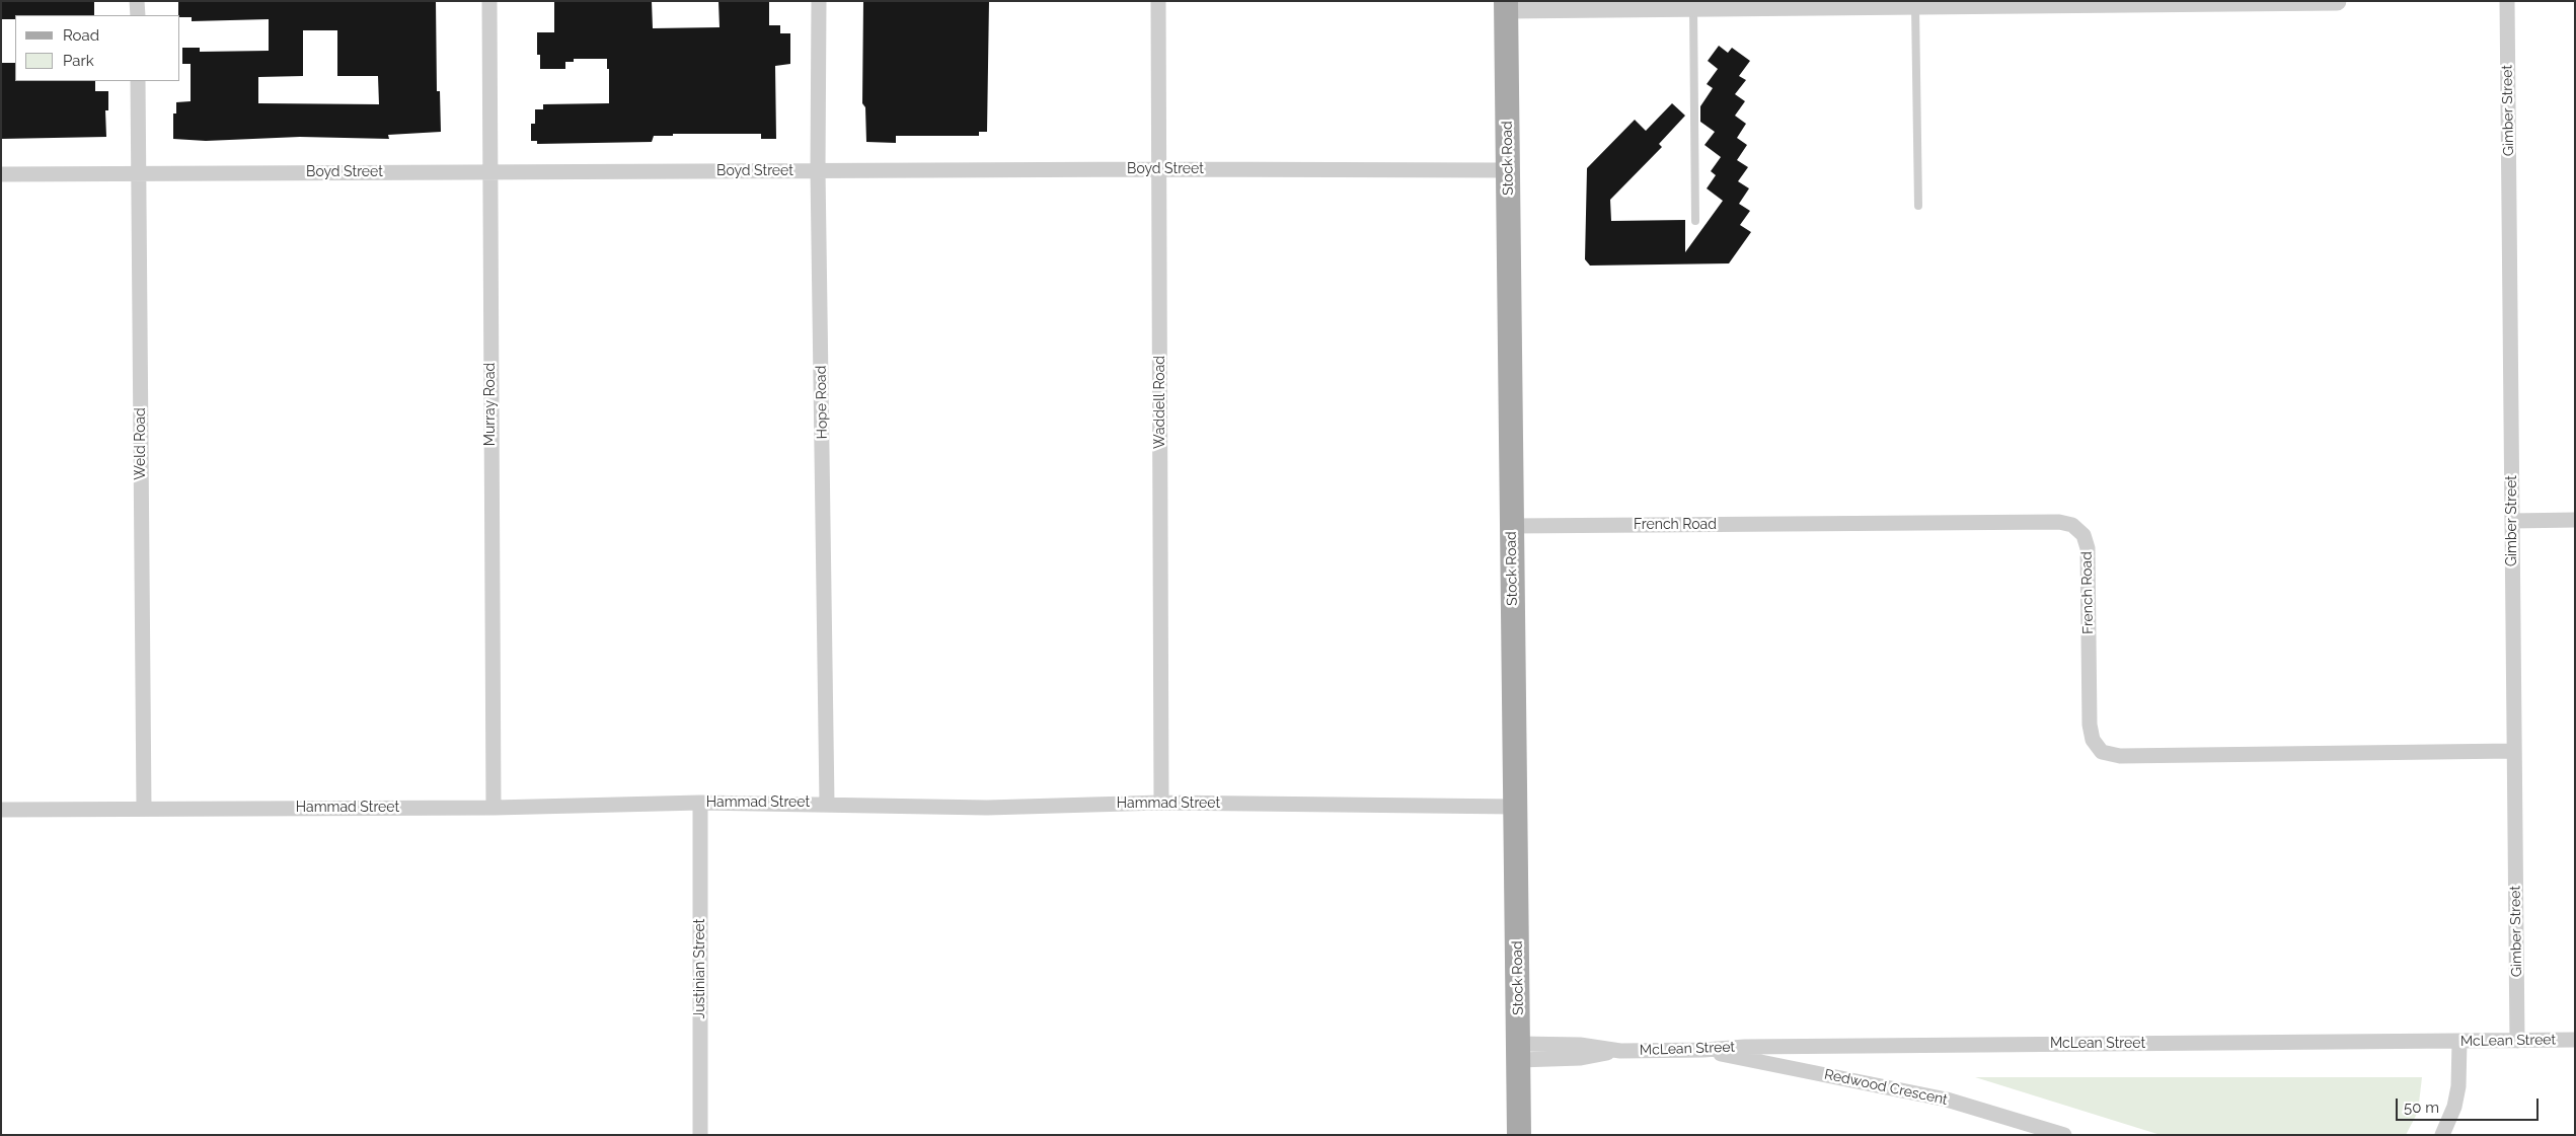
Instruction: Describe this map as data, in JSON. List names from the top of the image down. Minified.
{"streets":{"main road":["Stock Road"],"street":["Gimber Street","Boyd Street","Hope Road","Waddell Road","Murray Road","Weld Road","French Road","Hammad Street","Justinian Street","McLean Street","Redwood Crescent"]},"crossings":[["Gimber Street","French Road"],["Gimber Street","McLean Street"],["Stock Road","Boyd Street"],["Stock Road","French Road"],["Stock Road","Hammad Street"],["Stock Road","McLean Street"],["Boyd Street","Hope Road"],["Boyd Street","Waddell Road"],["Boyd Street","Murray Road"],["Boyd Street","Weld Road"],["Hope Road","Hammad Street"],["Waddell Road","Hammad Street"],["Murray Road","Hammad Street"],["Weld Road","Hammad Street"],["Hammad Street","Justinian Street"],["McLean Street","Redwood Crescent"]],"legend":["Road","Park"],"scale_bar":"50 m"}
